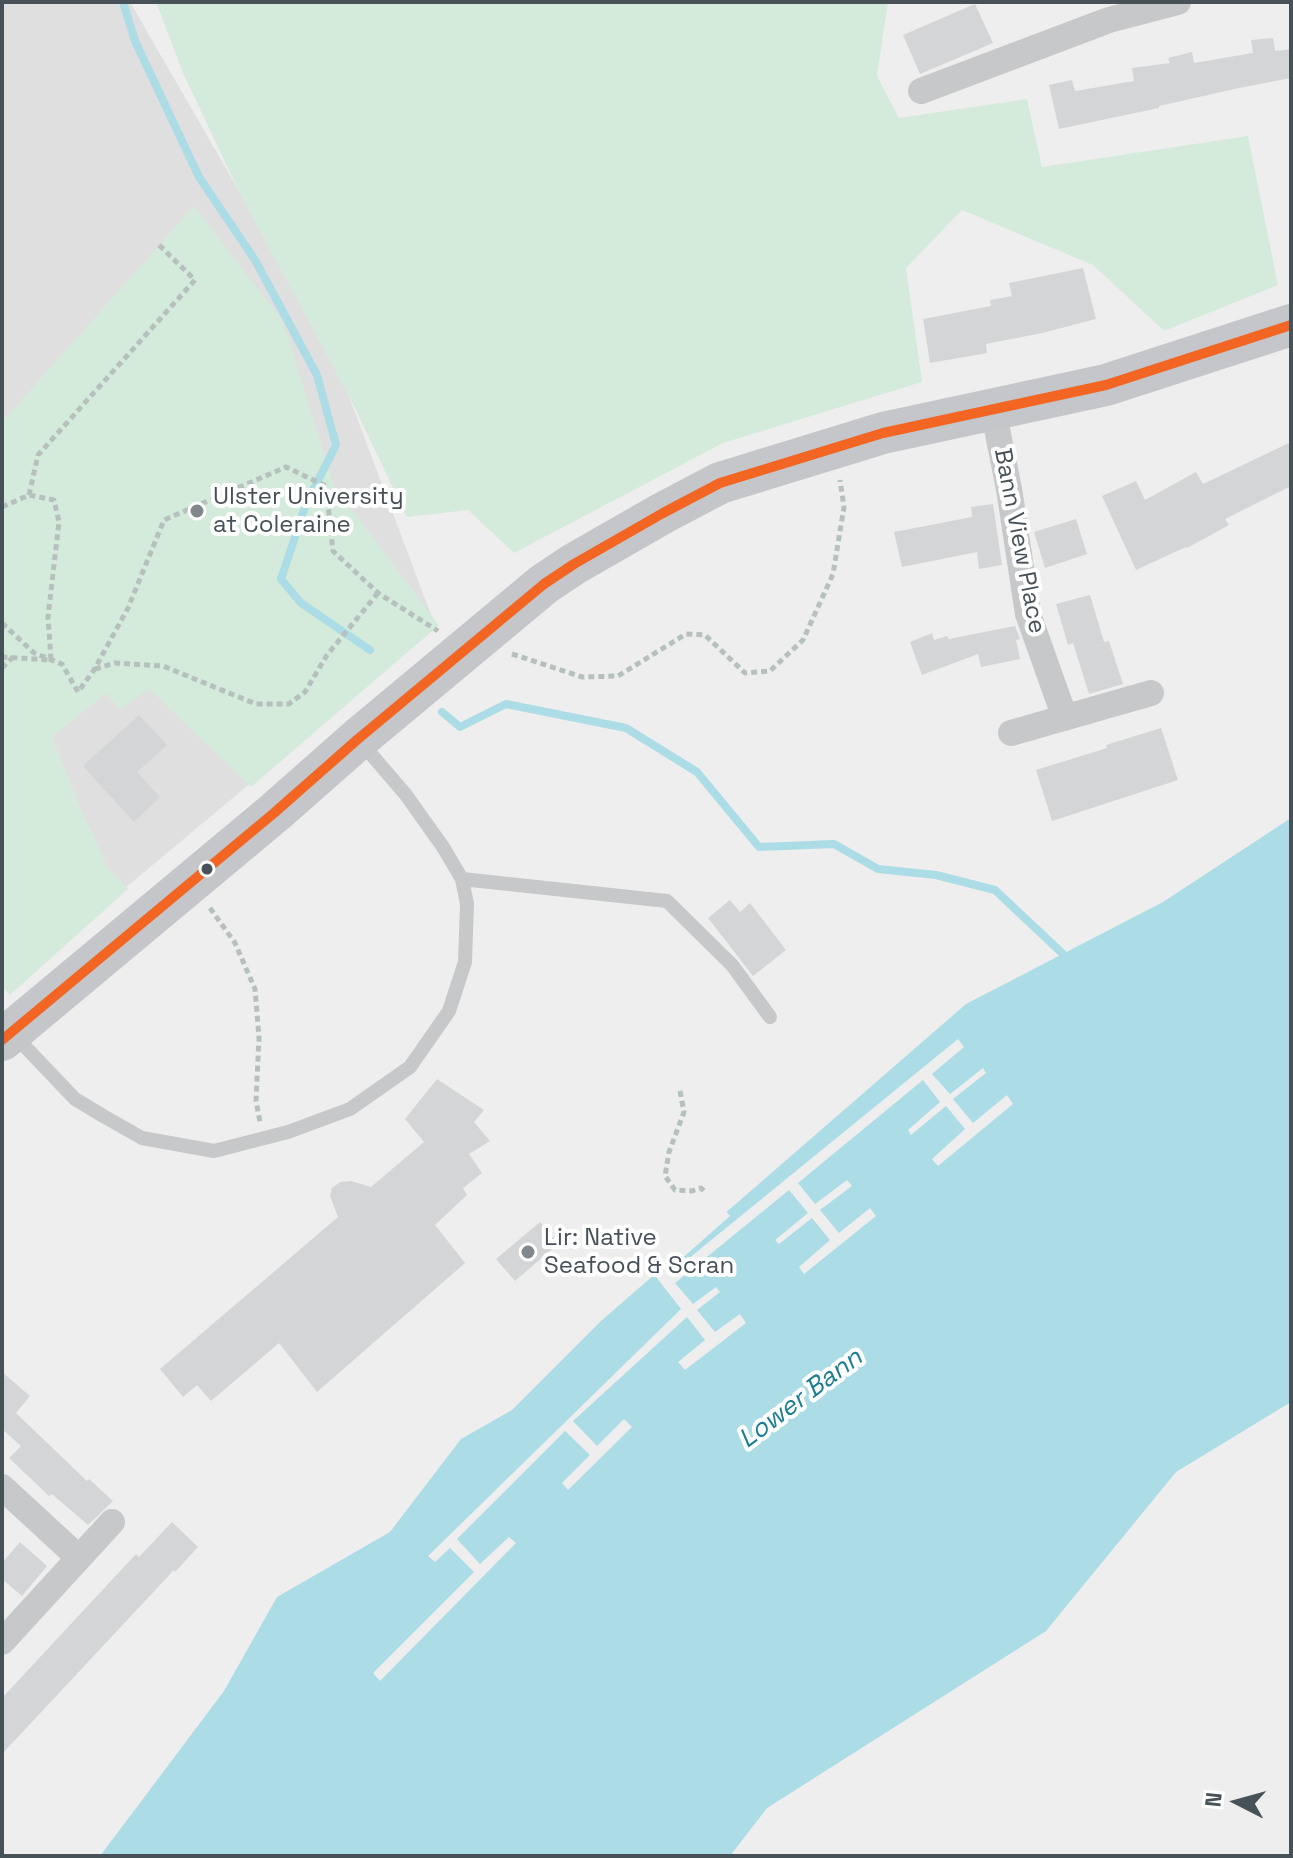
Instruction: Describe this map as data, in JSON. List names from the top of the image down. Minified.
{"streets":{"street":["Bann View Place"]},"water":["Lower Bann"],"places":["Ulster University at Coleraine","Lir: Native Seafood & Scran"],"north":"left"}
